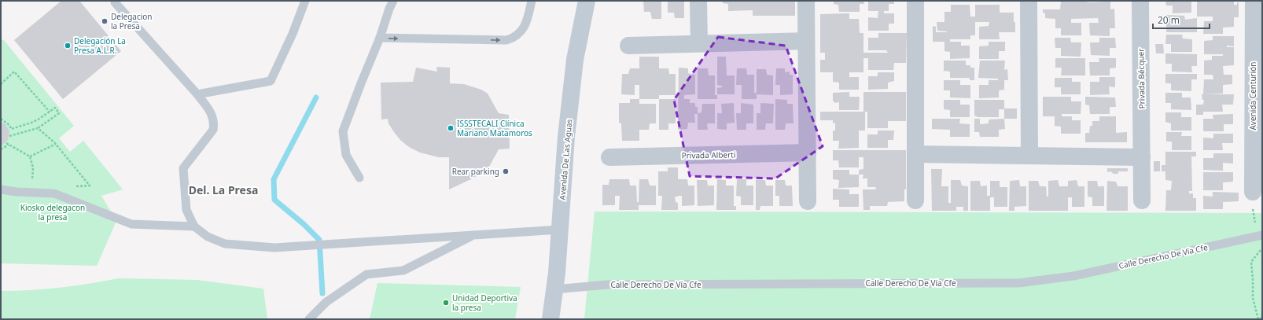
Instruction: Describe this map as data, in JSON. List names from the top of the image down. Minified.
{"streets":{"main road":["Avenida De Las Aguas"],"street":["Privada Bécquer","Avenida Centurión","Privada Alberti"],"lane":["Calle Derecho De Vía Cfe"]},"crossings":[["Avenida De Las Aguas","Calle Derecho De Vía Cfe"]],"districts":["Del. La Presa"],"parks":["Kiosko delegacon la presa"],"places":["Delegacion la Presa","Delegación La Presa A.L.R.","ISSSTECALI Clínica Mariano Matamoros","Rear parking","Unidad Deportiva la presa"],"scale_bar":"20 m"}
